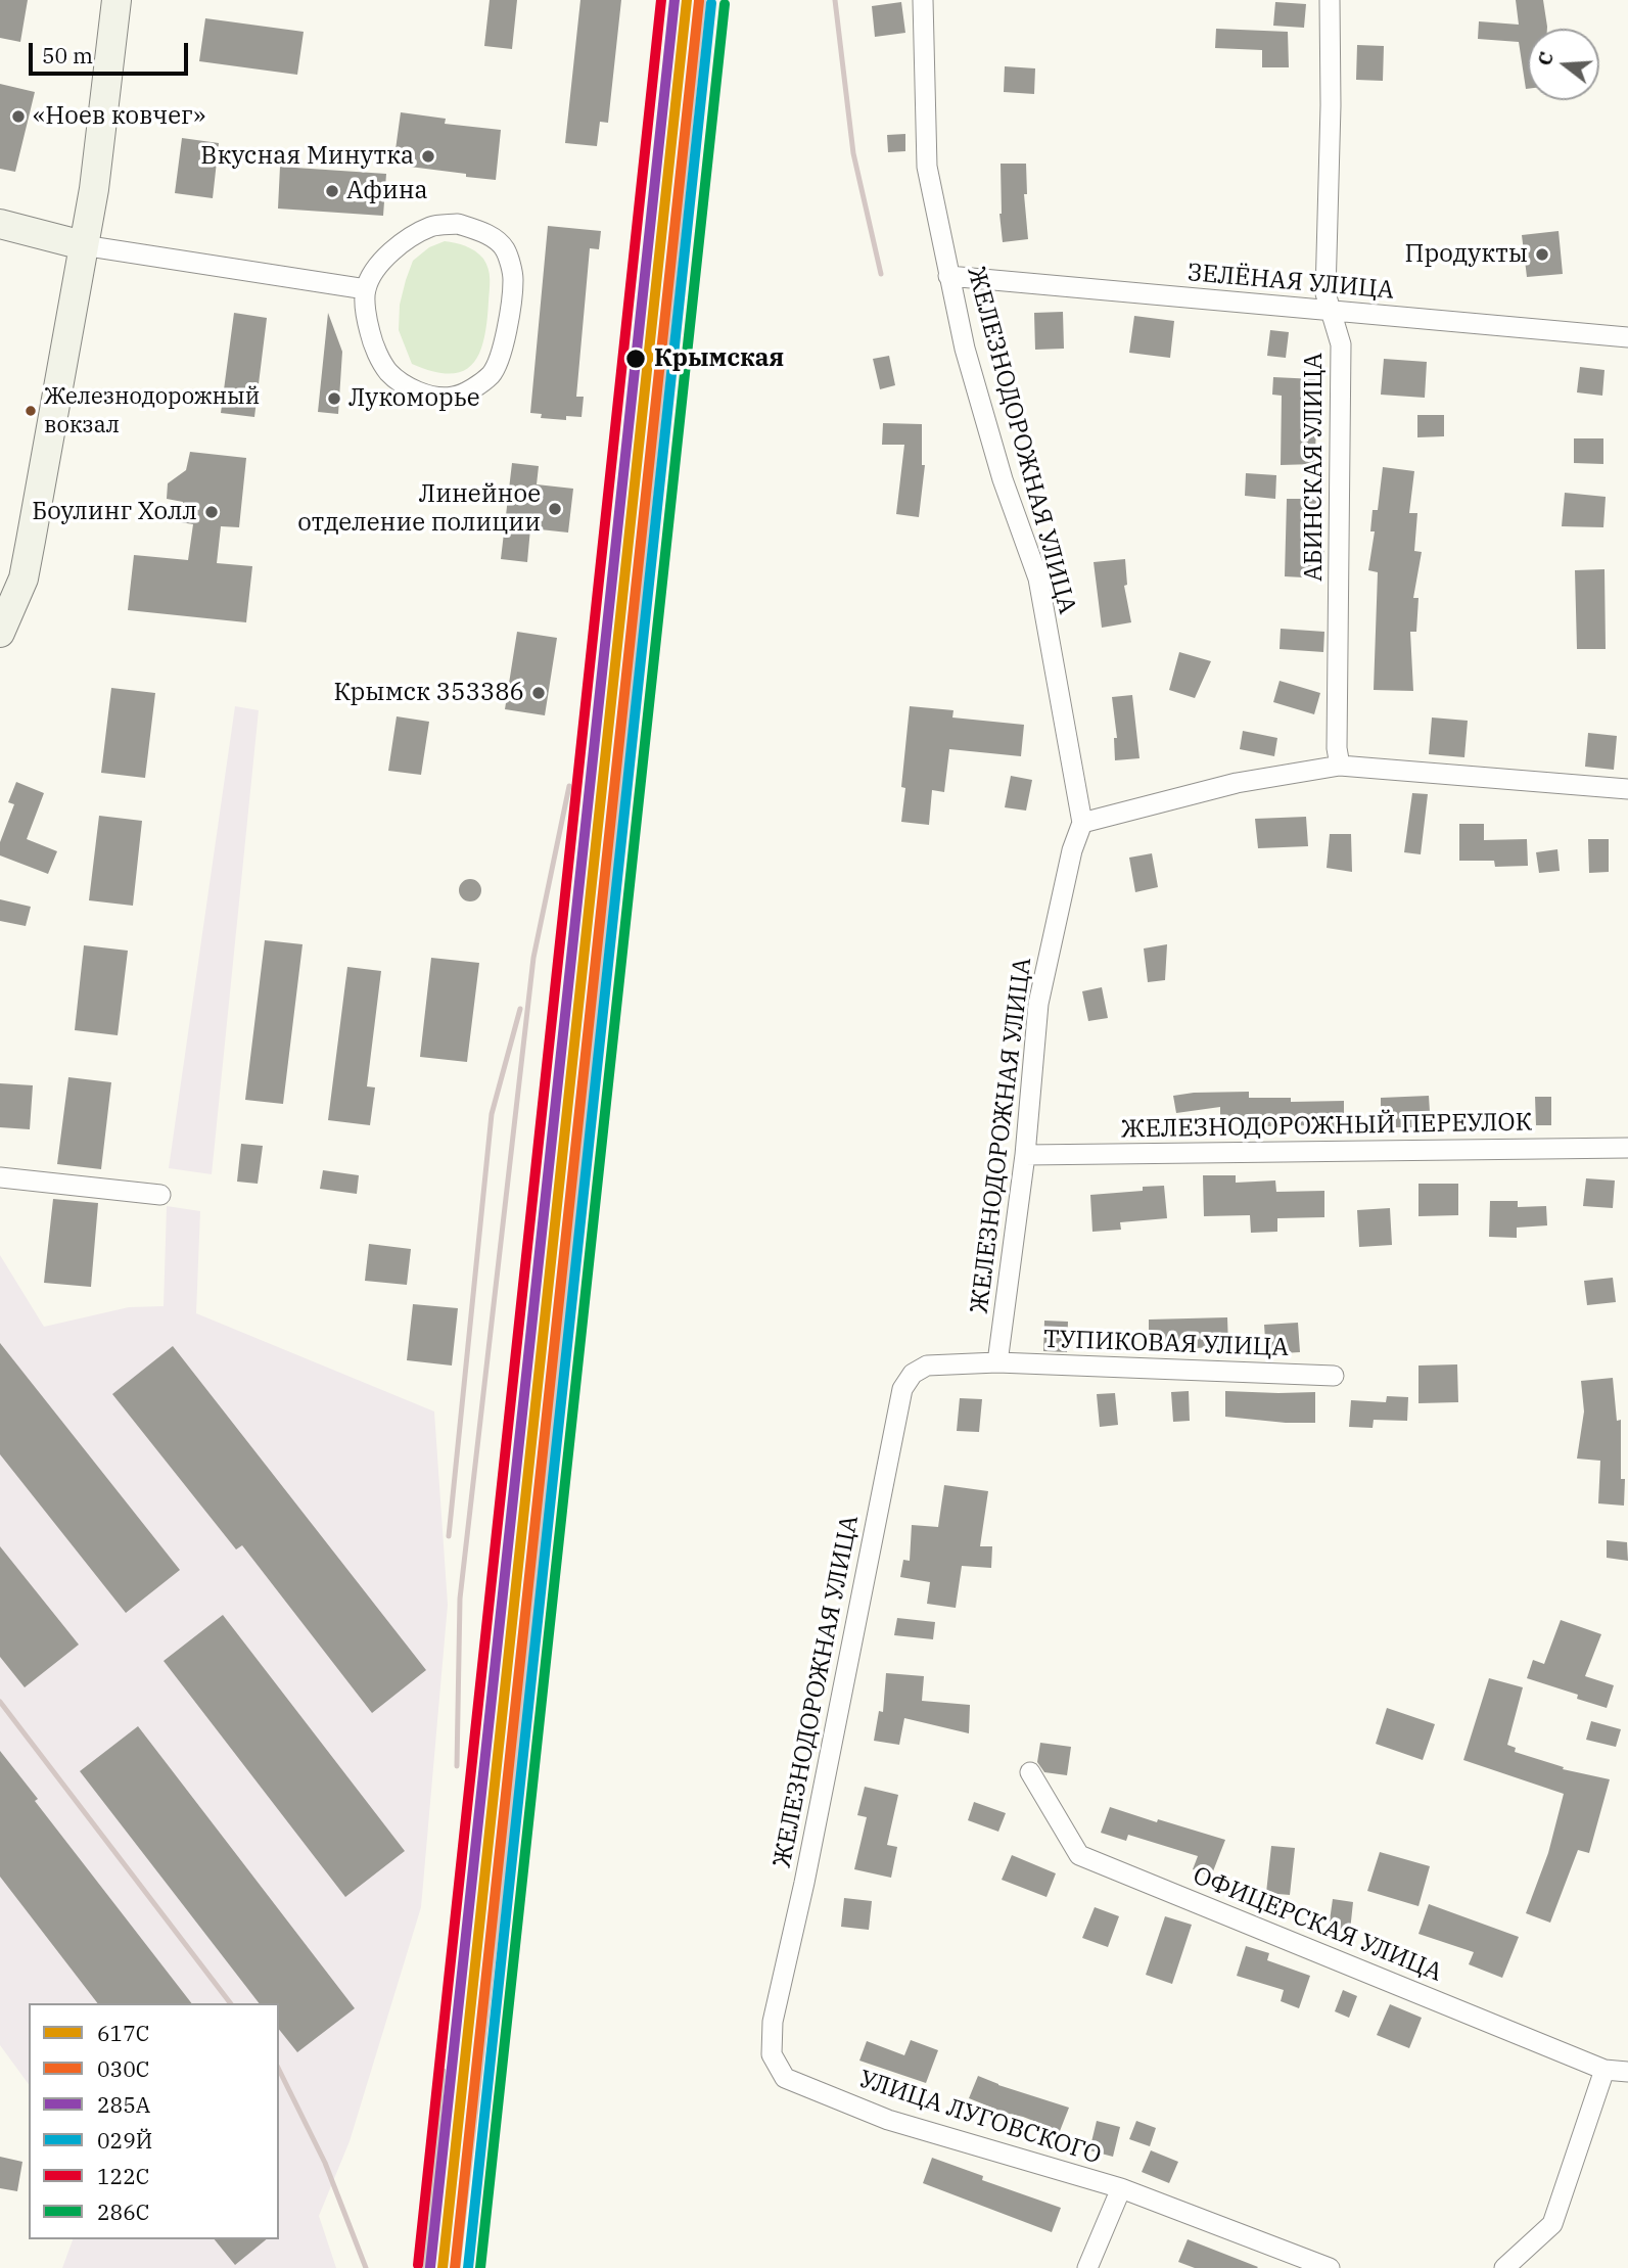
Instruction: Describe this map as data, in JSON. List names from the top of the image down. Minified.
{"streets":{"street":["ЗЕЛЁНАЯ УЛИЦА","ЖЕЛЕЗНОДОРОЖНАЯ УЛИЦА","АБИНСКАЯ УЛИЦА","ЖЕЛЕЗНОДОРОЖНЫЙ ПЕРЕУЛОК","ТУПИКОВАЯ УЛИЦА","ОФИЦЕРСКАЯ УЛИЦА","УЛИЦА ЛУГОВСКОГО"]},"crossings":[["ЗЕЛЁНАЯ УЛИЦА","ЖЕЛЕЗНОДОРОЖНАЯ УЛИЦА"],["ЗЕЛЁНАЯ УЛИЦА","АБИНСКАЯ УЛИЦА"],["ЖЕЛЕЗНОДОРОЖНАЯ УЛИЦА","ЖЕЛЕЗНОДОРОЖНЫЙ ПЕРЕУЛОК"],["ЖЕЛЕЗНОДОРОЖНАЯ УЛИЦА","ТУПИКОВАЯ УЛИЦА"],["ЖЕЛЕЗНОДОРОЖНАЯ УЛИЦА","УЛИЦА ЛУГОВСКОГО"]],"places":["«Ноев ковчег»","Вкусная Минутка","Афина","Продукты","Крымская","Лукоморье","Железнодорожный вокзал","Линейное отделение полиции","Боулинг Холл","Крымск 353386"],"lines":["transit line 617C","transit line 285А","transit line 122С","transit line 030C","transit line 029Й","transit line 286С"],"legend":["617C","030C","285А","029Й","122С","286С"],"scale_bar":"50 m","north":"left"}
